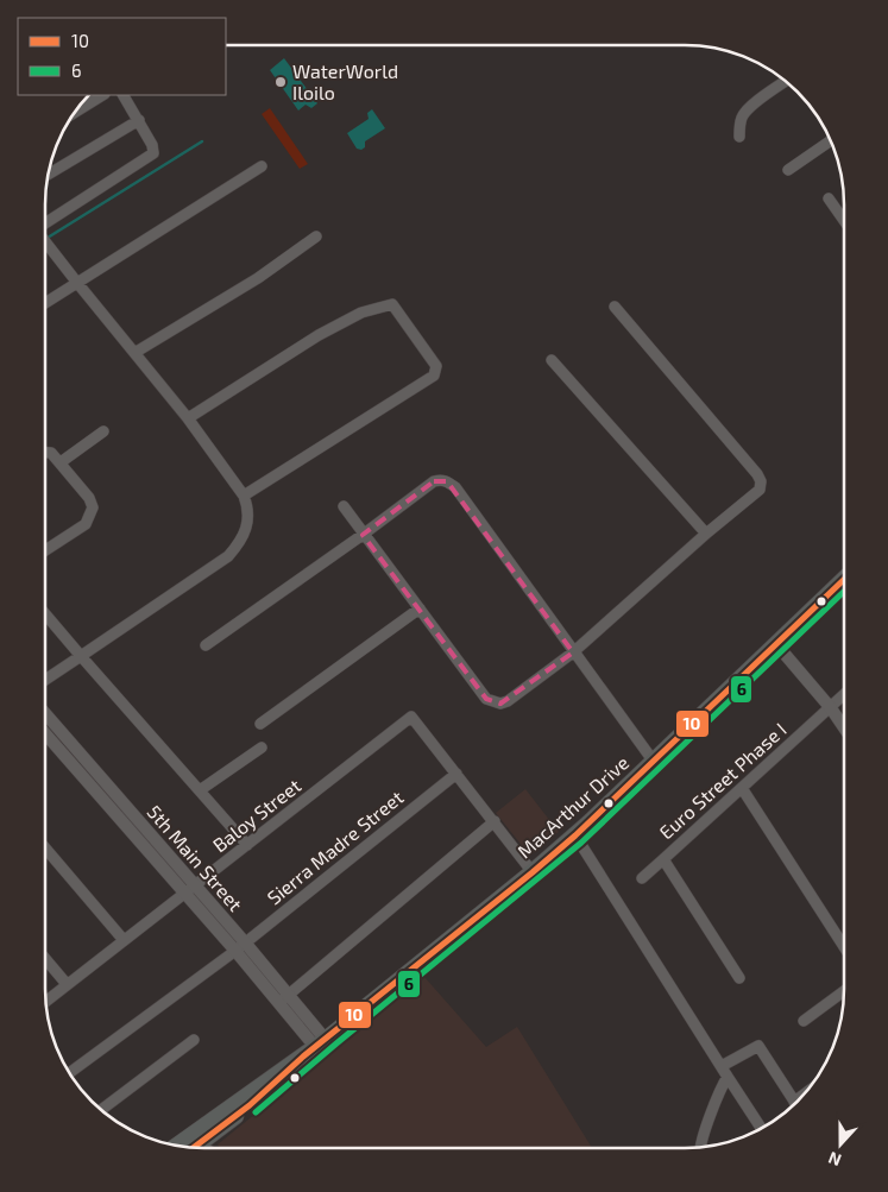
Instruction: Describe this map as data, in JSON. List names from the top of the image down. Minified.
{"streets":{"main road":["MacArthur Drive"],"street":["Euro Street Phase I","Baloy Street","Sierra Madre Street","5th Main Street"]},"crossings":[["MacArthur Drive","5th Main Street"],["Baloy Street","Sierra Madre Street"],["Baloy Street","5th Main Street"],["Sierra Madre Street","5th Main Street"]],"places":["WaterWorld Iloilo"],"lines":["transit line 10","transit line 6"],"legend":["10","6"],"north":"bottom"}
